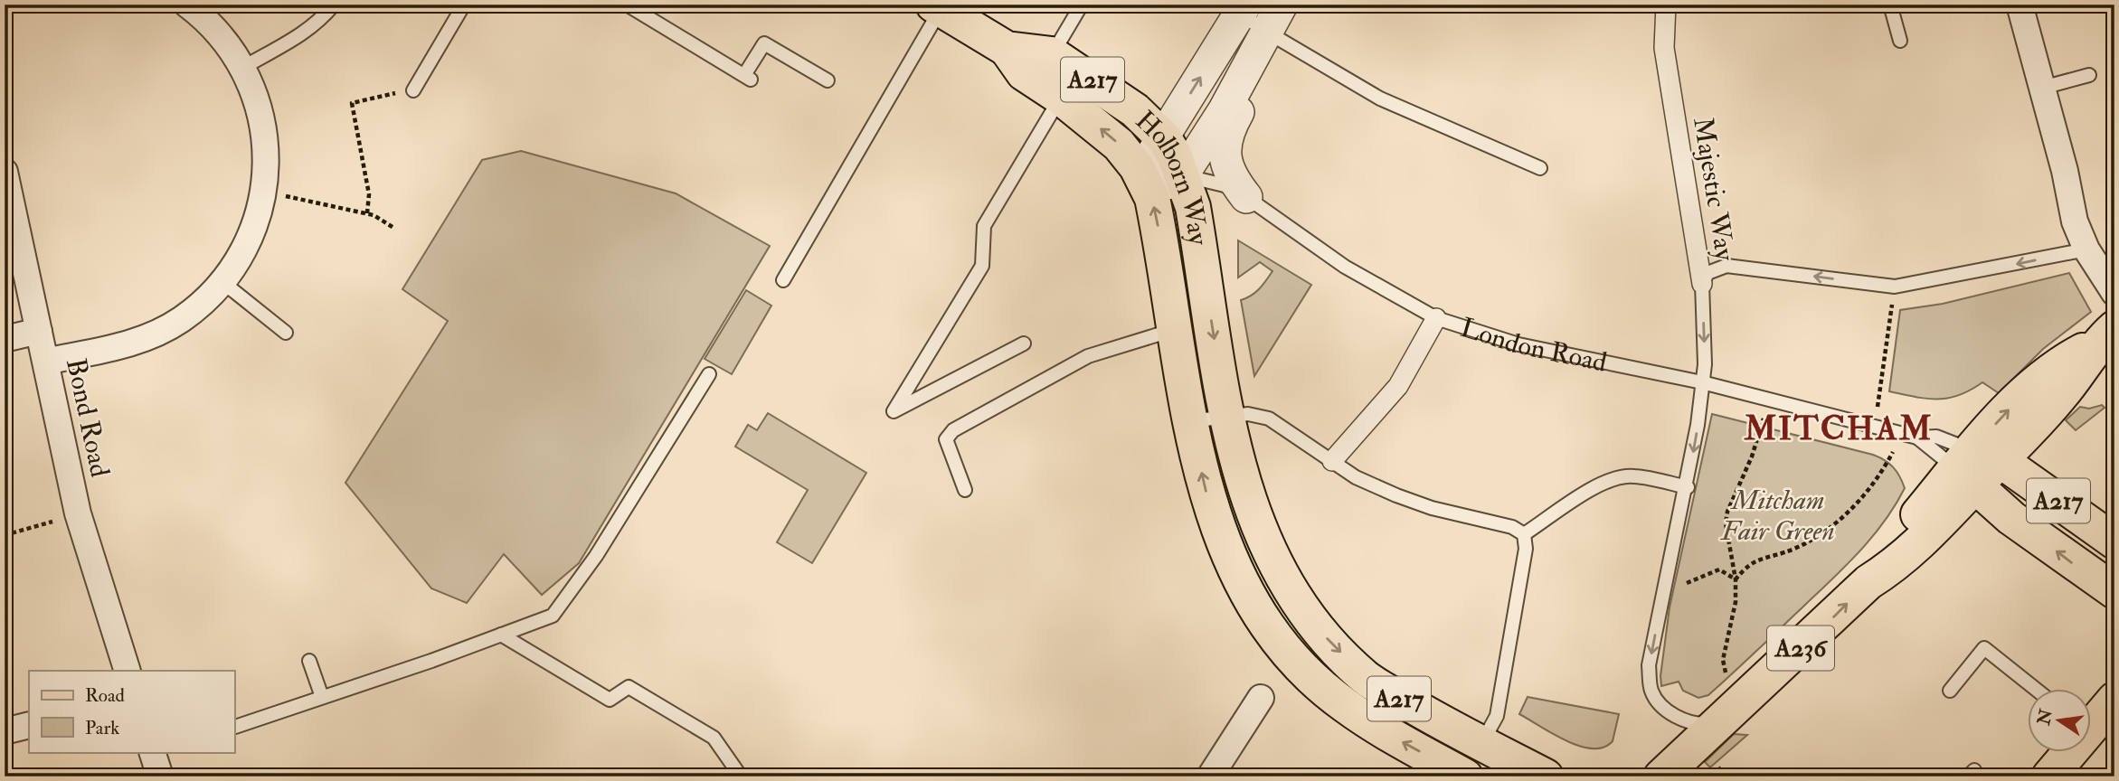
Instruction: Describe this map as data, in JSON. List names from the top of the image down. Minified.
{"streets":{"main road":["A217","Holborn Way","London Road","A236"],"street":["Majestic Way","Bond Road"]},"crossings":[["A217","Holborn Way"],["Holborn Way","London Road"],["Majestic Way","London Road"],["Majestic Way","A236"],["London Road","A236"]],"one_way":["Majestic Way"],"districts":["MITCHAM"],"parks":["Mitcham Fair Green"],"legend":["Road","Park"],"north":"left"}
